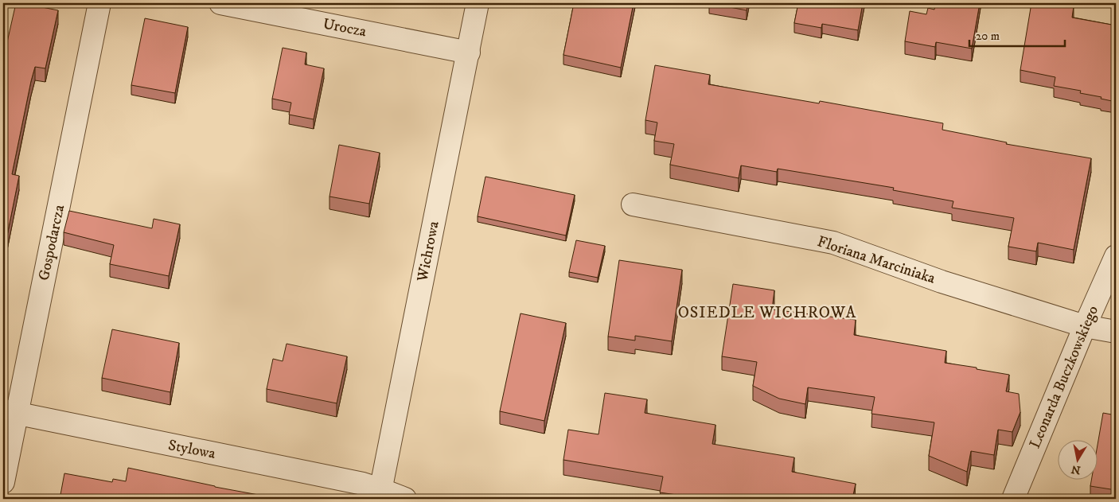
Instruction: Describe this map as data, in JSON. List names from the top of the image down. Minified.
{"streets":{"street":["Urocza","Gospodarcza","Wichrowa","Floriana Marciniaka","Leonarda Buczkowskiego","Stylowa"]},"crossings":[["Urocza","Wichrowa"],["Gospodarcza","Stylowa"],["Wichrowa","Stylowa"],["Floriana Marciniaka","Leonarda Buczkowskiego"]],"districts":["OSIEDLE WICHROWA"],"scale_bar":"20 m","north":"bottom"}
